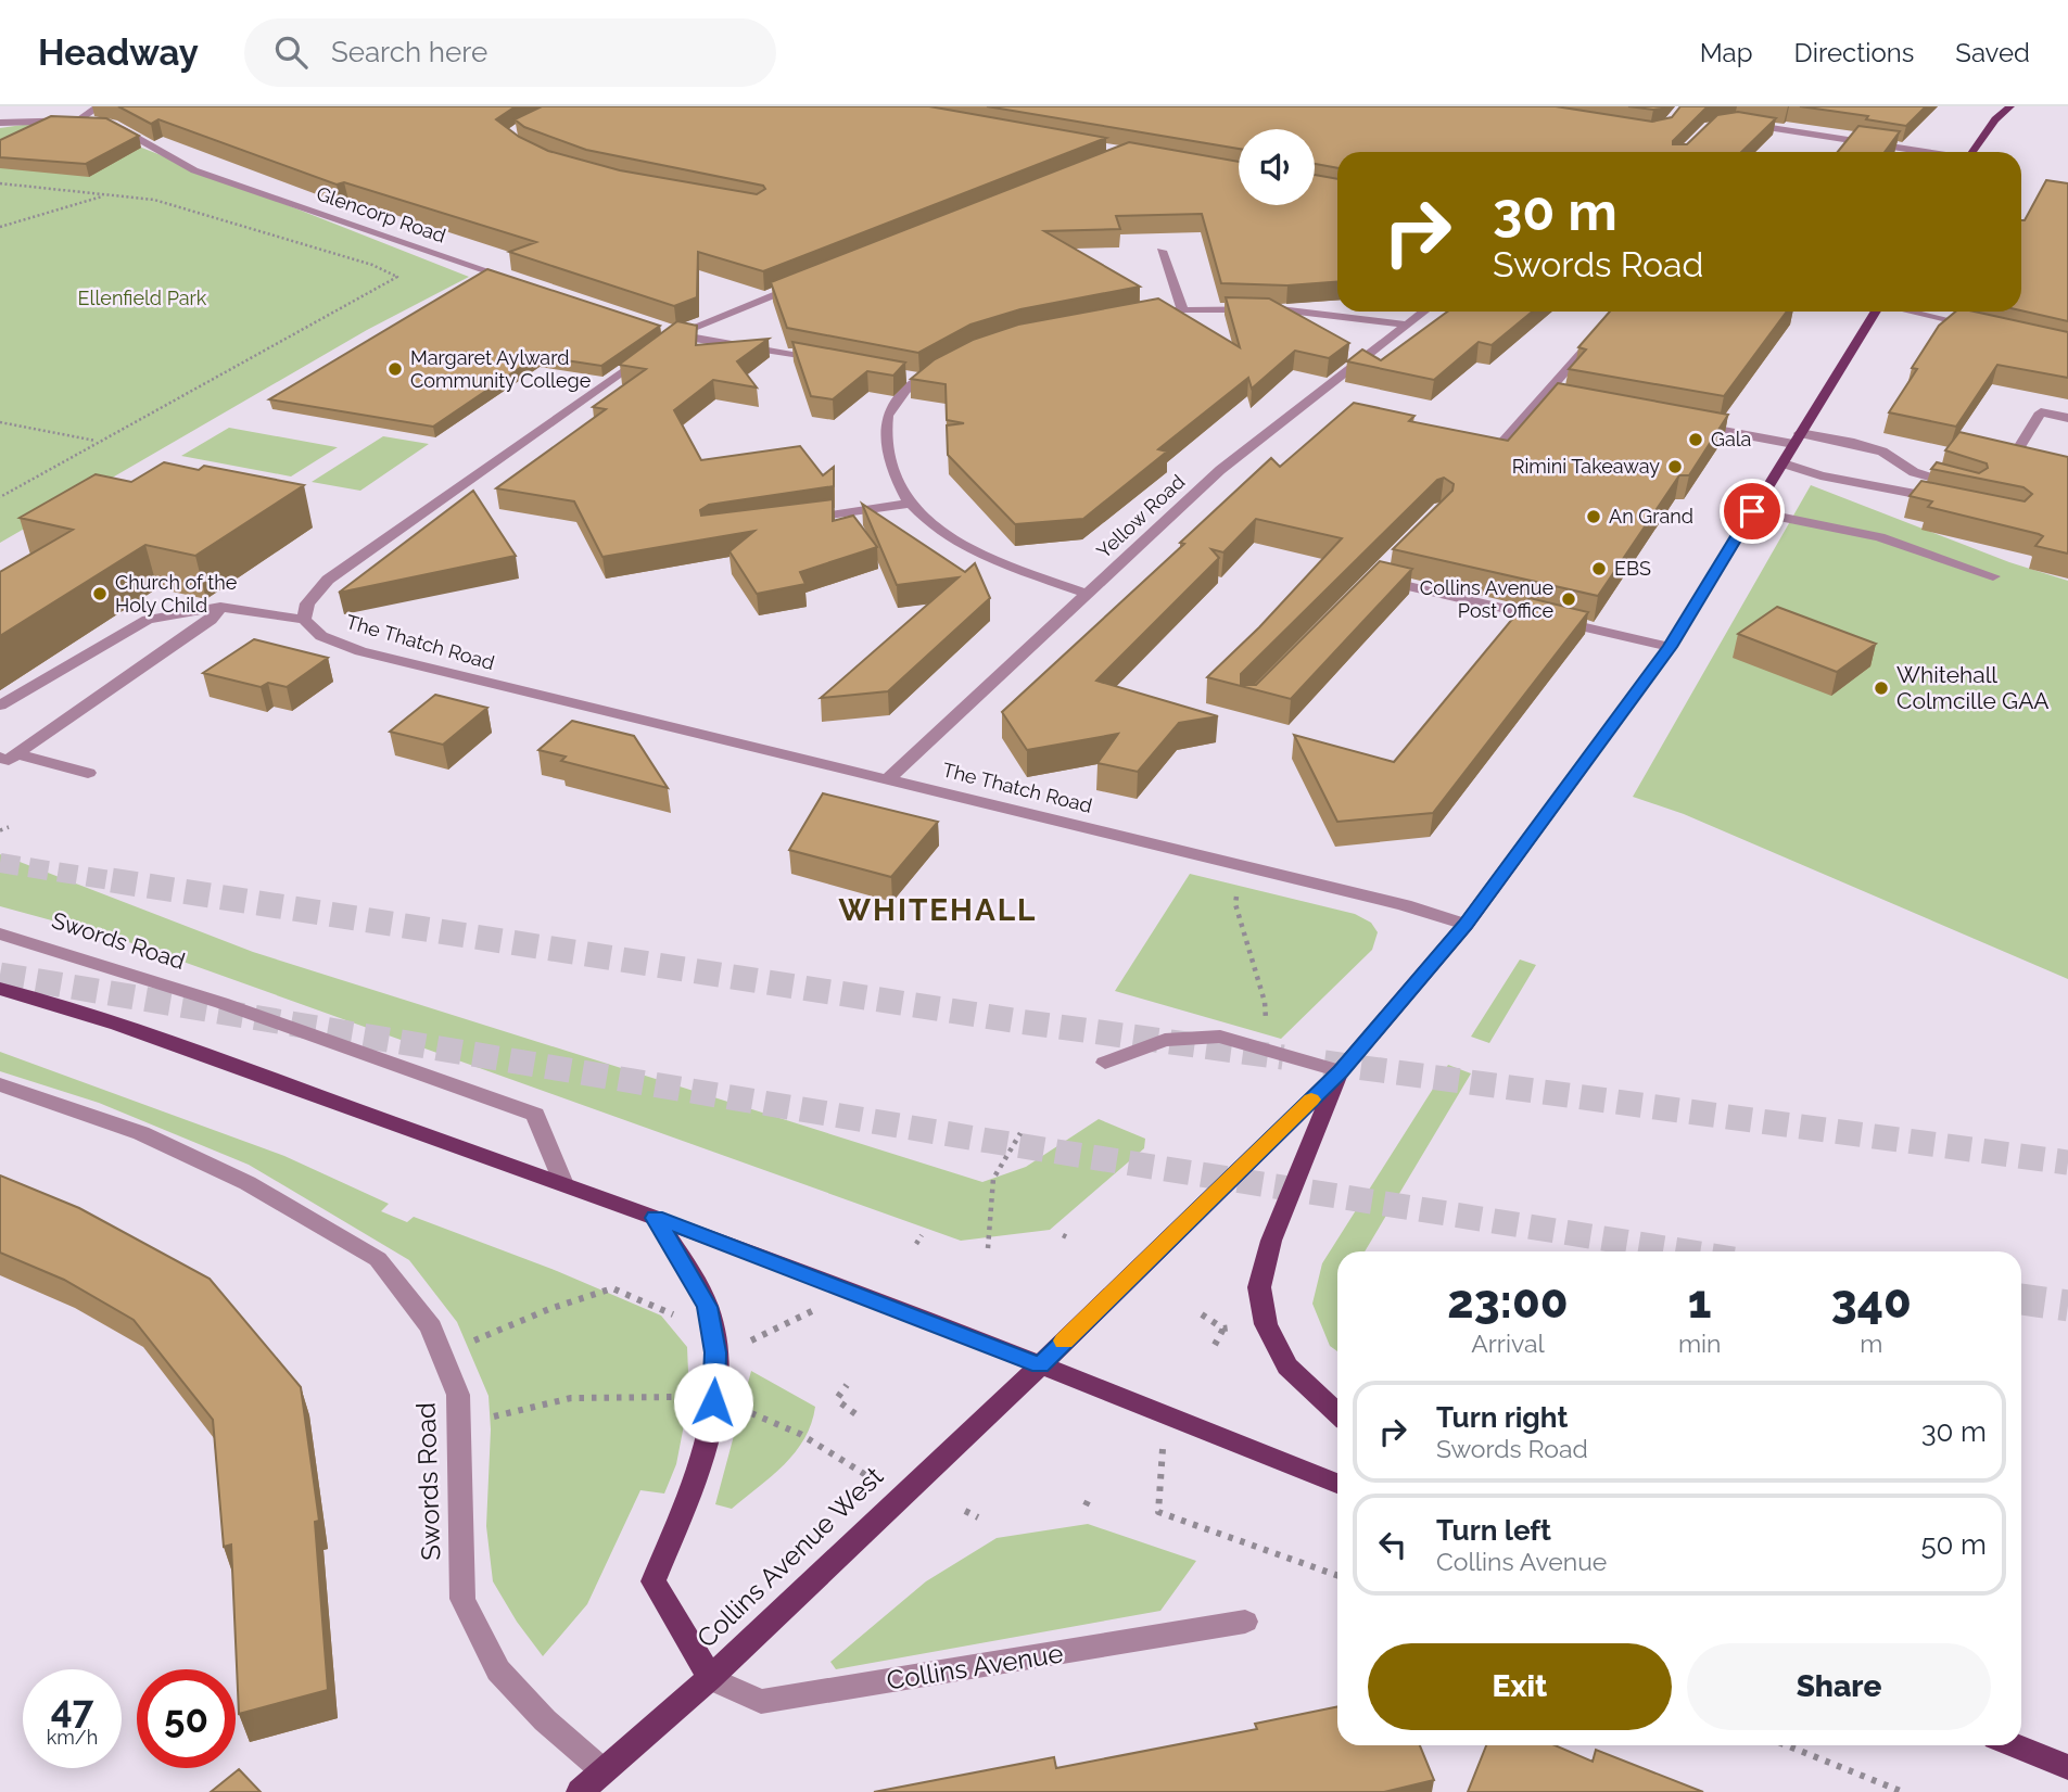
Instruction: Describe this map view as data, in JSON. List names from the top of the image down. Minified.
{"streets":{"main road":["Collins Avenue West"],"street":["Glencorp Road","Yellow Road","The Thatch Road","Swords Road","Collins Avenue"]},"crossings":[["Yellow Road","The Thatch Road"],["Swords Road","Collins Avenue West"],["Collins Avenue West","Collins Avenue"]],"districts":["WHITEHALL"],"parks":["Ellenfield Park"],"places":["Margaret Aylward Community College","Gala","Rimini Takeaway","An Grand","EBS","Church of the Holy Child","Collins Avenue Post Office","Whitehall Colmcille GAA"],"page":{"header":"Headway","search":"Search here","nav":["Map","Directions","Saved"],"turn":["30 m","Swords Road"],"eta":["23:00","Arrival","1","min","340","m"],"list":[{"name":"Turn right","note":"Swords Road","value":"30 m"},{"name":"Turn left","note":"Collins Avenue","value":"50 m"}],"buttons":["Exit","Share"],"speed":"47 km/h","limit":"50"}}
